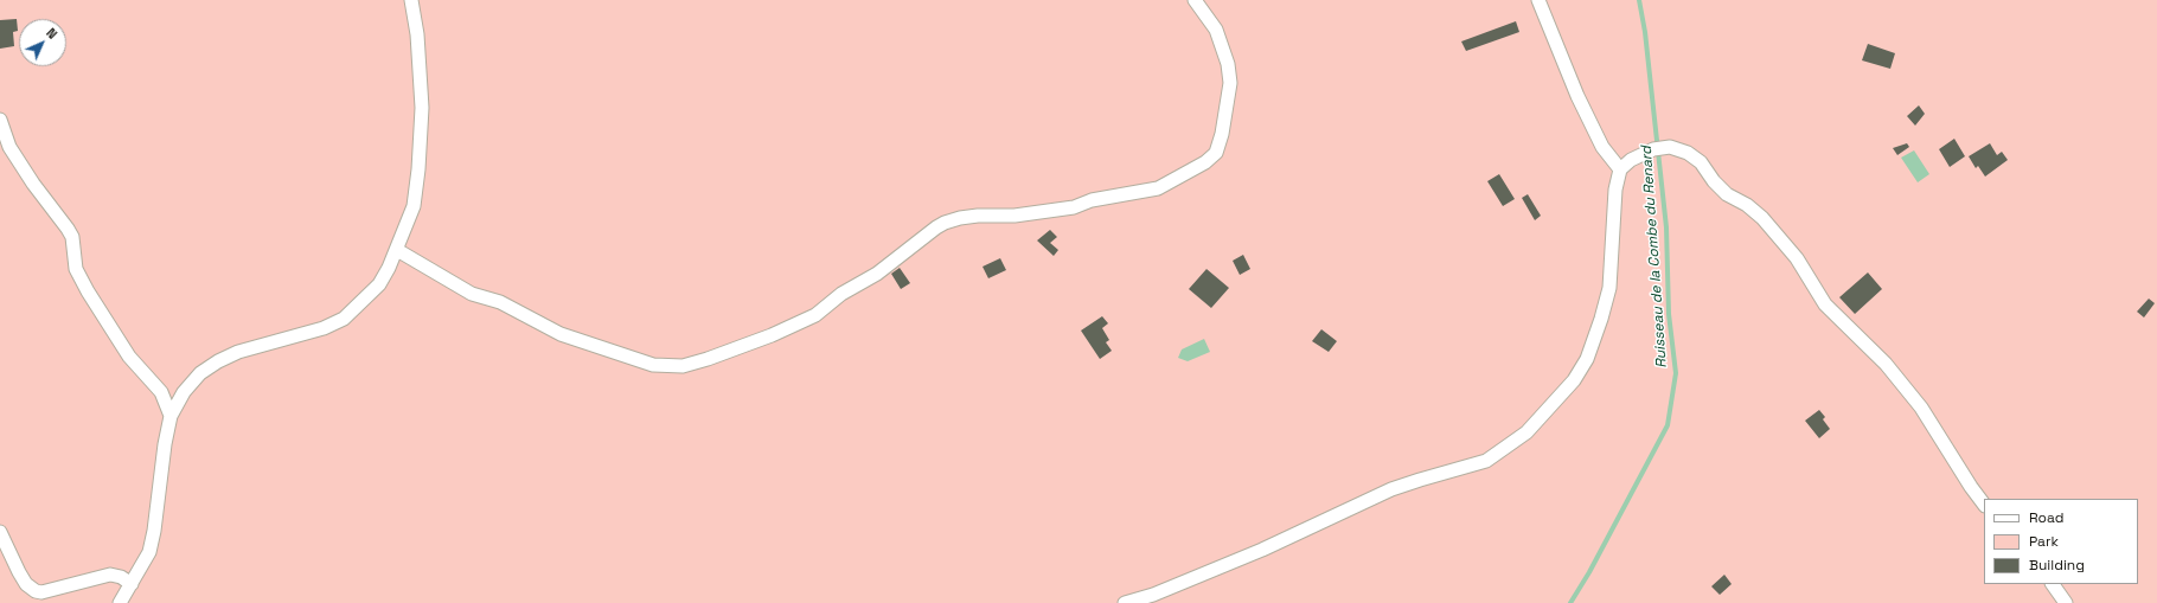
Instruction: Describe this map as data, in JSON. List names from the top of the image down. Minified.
{"water":["Ruisseau de la Combe du Renard"],"legend":["Road","Park","Building"],"north":"top right"}
